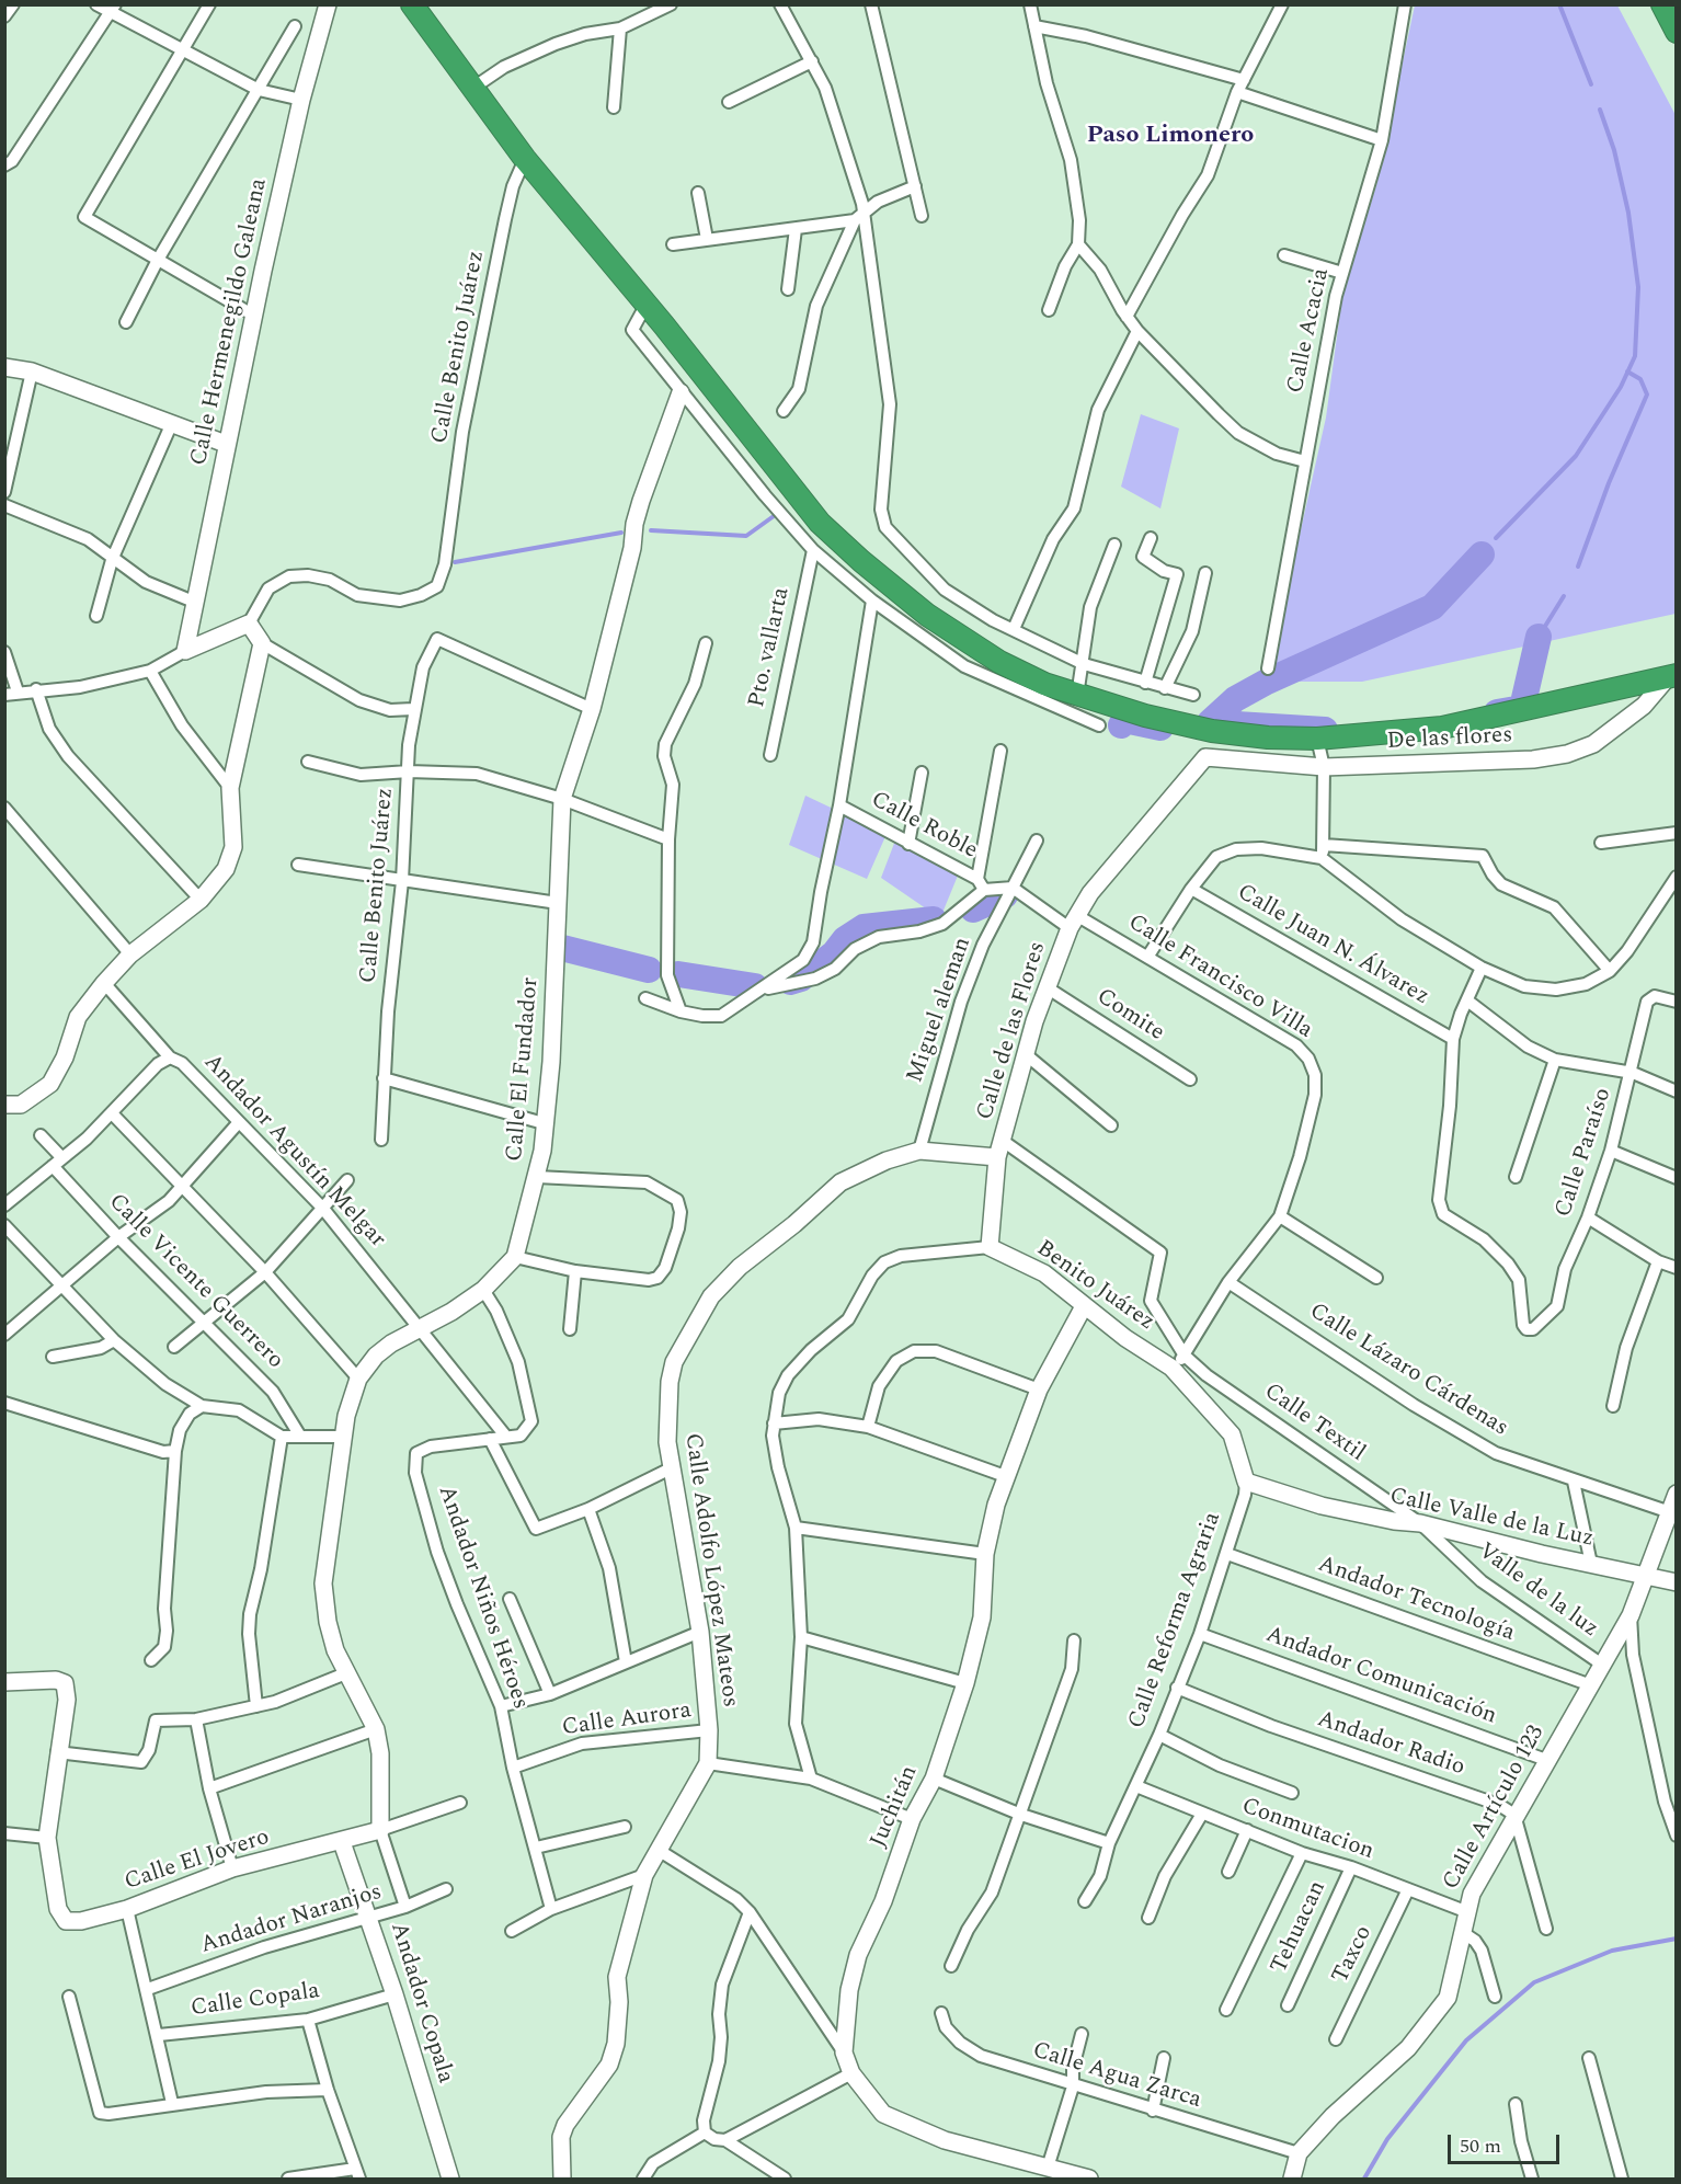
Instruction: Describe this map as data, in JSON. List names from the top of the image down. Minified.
{"streets":{"street":["Calle Hermenegildo Galeana","Calle Acacia","Calle Benito Juárez","Pto. vallarta","De las flores","Calle Roble","Calle Juan N. Álvarez","Calle Francisco Villa","Miguel aleman","Comite","Calle de las Flores","Calle El Fundador","Andador Agustín Melgar","Calle Paraíso","Calle Vicente Guerrero","Benito Juárez","Calle Lázaro Cárdenas","Calle Textil","Calle Valle de la Luz","Calle Adolfo López Mateos","Valle de la luz","Andador Niños Héroes","Andador Tecnología","Calle Reforma Agraria","Andador Comunicación","Calle Aurora","Andador Radio","Juchitán","Calle Artículo 123","Conmutacion","Calle El Jovero","Andador Naranjos","Tehuacan","Taxco","Calle Copala","Andador Copala","Calle Agua Zarca"]},"crossings":[["Calle Benito Juárez","Calle El Fundador"],["De las flores","Calle de las Flores"],["Calle Juan N. Álvarez","Calle Paraíso"],["Calle Francisco Villa","Miguel aleman"],["Calle Francisco Villa","Calle de las Flores"],["Calle Francisco Villa","Benito Juárez"],["Calle Francisco Villa","Calle Lázaro Cárdenas"],["Calle Francisco Villa","Calle Textil"],["Miguel aleman","Calle Adolfo López Mateos"],["Comite","Calle de las Flores"],["Calle de las Flores","Benito Juárez"],["Calle de las Flores","Calle Textil"],["Calle de las Flores","Calle Adolfo López Mateos"],["Calle El Fundador","Andador Agustín Melgar"],["Calle El Fundador","Calle El Jovero"],["Calle El Fundador","Andador Copala"],["Benito Juárez","Juchitán"],["Calle Textil","Calle Valle de la Luz"],["Calle Textil","Valle de la luz"],["Calle Valle de la Luz","Valle de la luz"],["Calle Valle de la Luz","Calle Reforma Agraria"],["Calle Valle de la Luz","Calle Artículo 123"],["Calle Adolfo López Mateos","Calle Aurora"],["Valle de la luz","Calle Artículo 123"],["Andador Niños Héroes","Calle Aurora"],["Andador Tecnología","Calle Reforma Agraria"],["Andador Tecnología","Calle Artículo 123"],["Calle Reforma Agraria","Andador Comunicación"],["Calle Reforma Agraria","Andador Radio"],["Calle Reforma Agraria","Conmutacion"],["Andador Comunicación","Calle Artículo 123"],["Andador Radio","Calle Artículo 123"],["Calle Artículo 123","Conmutacion"],["Calle Artículo 123","Calle Agua Zarca"],["Conmutacion","Tehuacan"],["Conmutacion","Taxco"],["Calle El Jovero","Andador Copala"],["Andador Naranjos","Andador Copala"],["Calle Copala","Andador Copala"]],"districts":["Paso Limonero"],"scale_bar":"50 m"}
